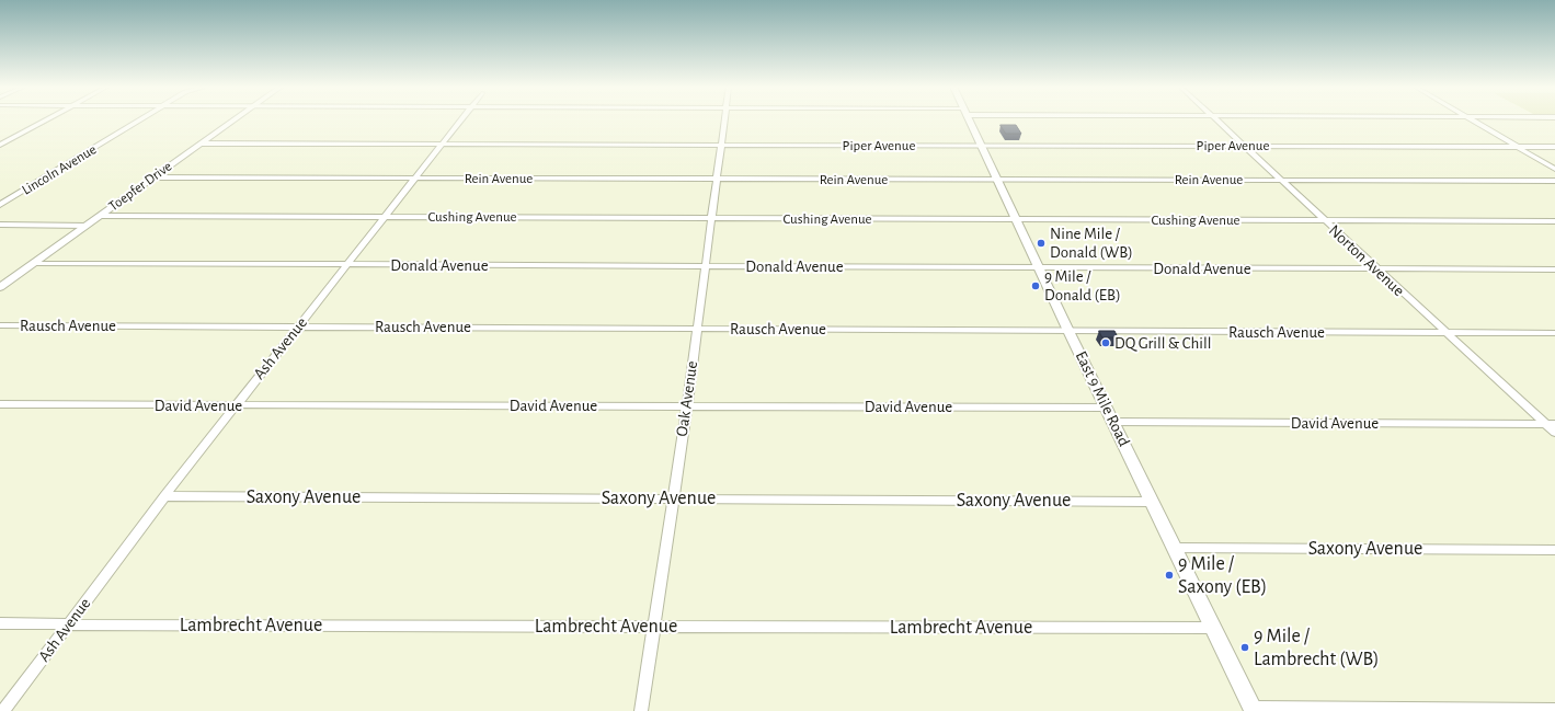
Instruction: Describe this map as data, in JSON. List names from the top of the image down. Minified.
{"streets":{"main road":["East 9 Mile Road"],"street":["Piper Avenue","Lincoln Avenue","Rein Avenue","Toepfer Drive","Cushing Avenue","Norton Avenue","Donald Avenue","Rausch Avenue","Ash Avenue","Oak Avenue","David Avenue","Saxony Avenue","Lambrecht Avenue"]},"crossings":[["Piper Avenue","Toepfer Drive"],["Piper Avenue","Norton Avenue"],["Piper Avenue","Ash Avenue"],["Piper Avenue","Oak Avenue"],["Piper Avenue","East 9 Mile Road"],["Rein Avenue","Toepfer Drive"],["Rein Avenue","Norton Avenue"],["Rein Avenue","Ash Avenue"],["Rein Avenue","Oak Avenue"],["Rein Avenue","East 9 Mile Road"],["Toepfer Drive","Cushing Avenue"],["Toepfer Drive","Donald Avenue"],["Cushing Avenue","Norton Avenue"],["Cushing Avenue","Ash Avenue"],["Cushing Avenue","Oak Avenue"],["Cushing Avenue","East 9 Mile Road"],["Norton Avenue","Donald Avenue"],["Norton Avenue","Rausch Avenue"],["Norton Avenue","David Avenue"],["Donald Avenue","Ash Avenue"],["Donald Avenue","Oak Avenue"],["Donald Avenue","East 9 Mile Road"],["Rausch Avenue","Ash Avenue"],["Rausch Avenue","Oak Avenue"],["Rausch Avenue","East 9 Mile Road"],["Ash Avenue","David Avenue"],["Ash Avenue","Saxony Avenue"],["Ash Avenue","Lambrecht Avenue"],["Oak Avenue","David Avenue"],["Oak Avenue","Saxony Avenue"],["Oak Avenue","Lambrecht Avenue"],["East 9 Mile Road","David Avenue"],["East 9 Mile Road","Saxony Avenue"],["East 9 Mile Road","Lambrecht Avenue"]],"places":["Nine Mile / Donald (WB)","9 Mile / Donald (EB)","DQ Grill & Chill","9 Mile / Saxony (EB)","9 Mile / Lambrecht (WB)"]}
